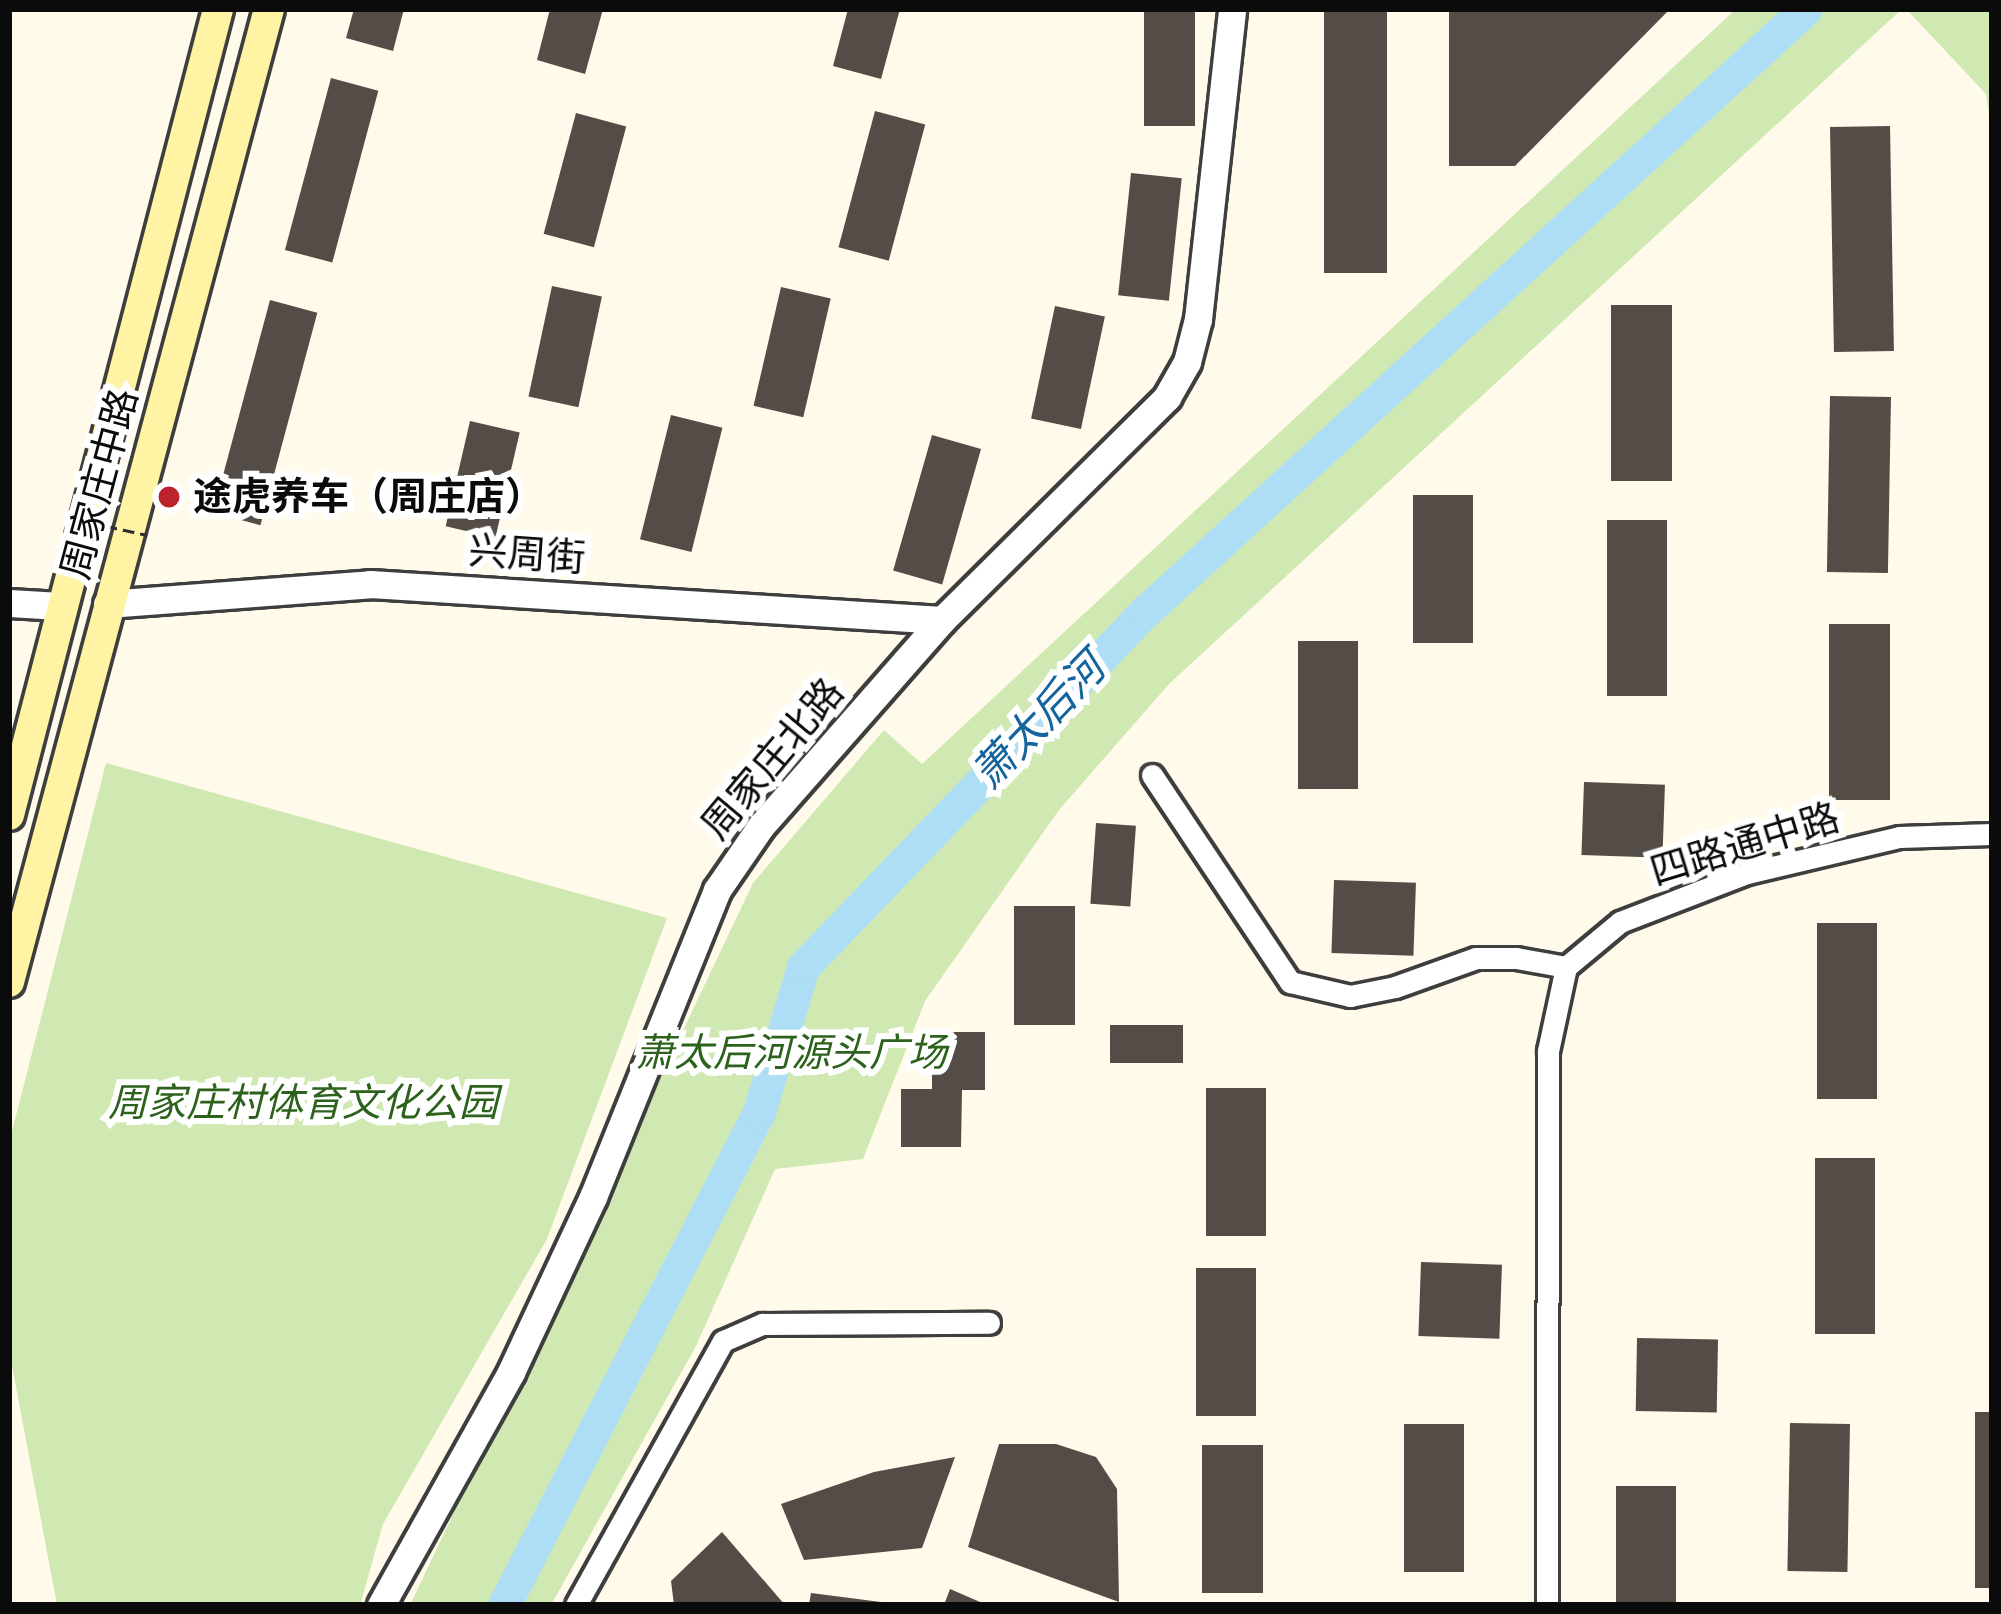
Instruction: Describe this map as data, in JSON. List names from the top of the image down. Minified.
{"streets":{"main road":["周家庄中路"],"street":["兴周街","周家庄北路","四路通中路"]},"crossings":[["周家庄中路","兴周街"],["兴周街","周家庄北路"]],"water":["萧太后河"],"parks":["萧太后河源头广场","周家庄村体育文化公园"],"places":["途虎养车（周庄店）"]}
